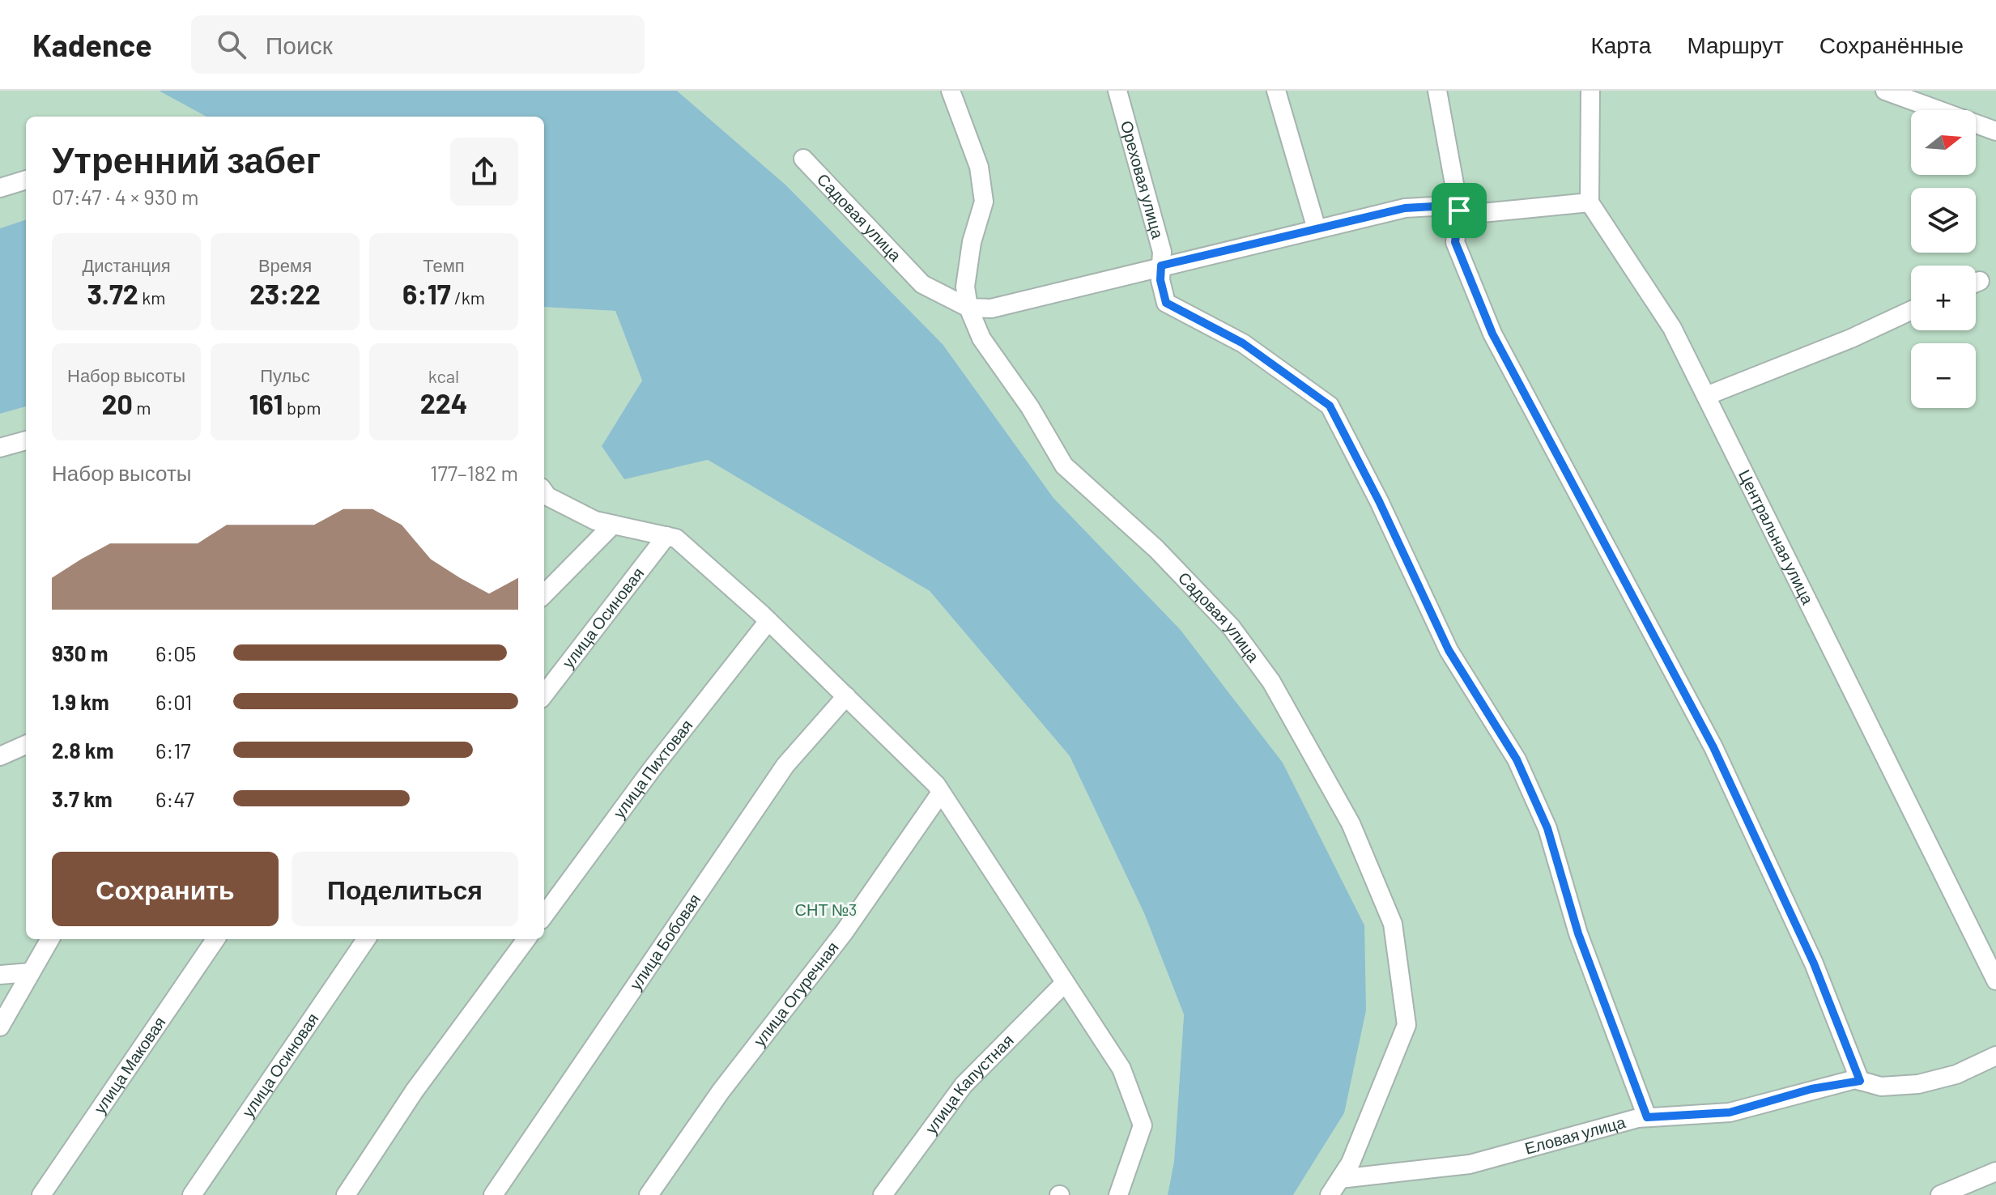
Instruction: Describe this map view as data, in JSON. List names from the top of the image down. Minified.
{"streets":{"street":["Ореховая улица","Садовая улица","Центральная улица","улица Осиновая","улица Пихтовая","улица Бобовая","улица Огуречная","улица Маковая","улица Капустная","Еловая улица"]},"crossings":[["Ореховая улица","Еловая улица"],["Садовая улица","Еловая улица"]],"parks":["СНТ №3"],"north":"right","page":{"header":"Kadence","search":"Поиск","nav":["Карта","Маршрут","Сохранённые"],"map_buttons":["+","−"],"heading":["Утренний забег","07:47 · 4 × 930 m"],"stats":[["Дистанция","3.72 km"],["Время","23:22"],["Темп","6:17 /km"],["Набор высоты","20 m"],["Пульс","161 bpm"],["kcal","224"]],"chart":["Набор высоты","177–182 m"],"list":[{"name":"930 m","note":"6:05"},{"name":"1.9 km","note":"6:01"},{"name":"2.8 km","note":"6:17"},{"name":"3.7 km","note":"6:47"}],"buttons":["Сохранить","Поделиться"]}}
